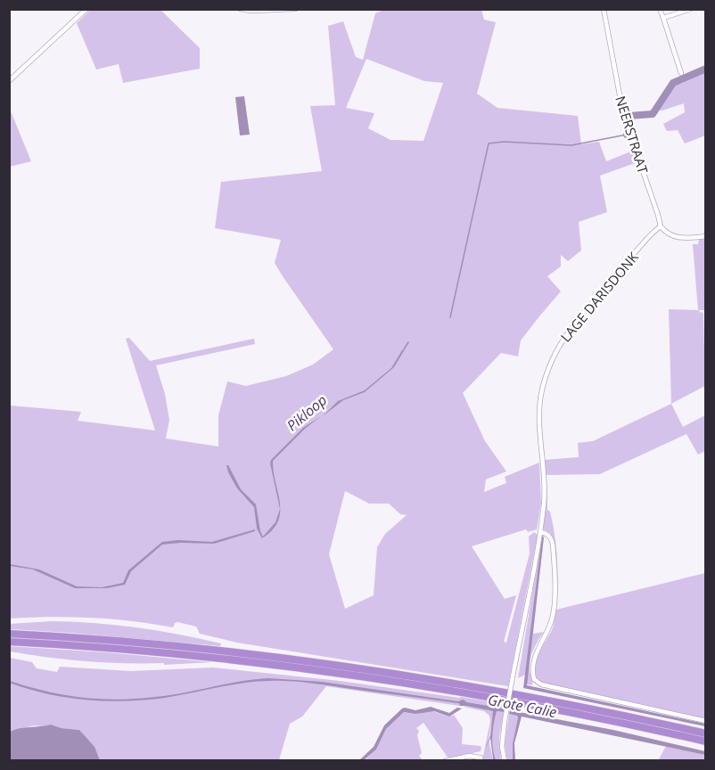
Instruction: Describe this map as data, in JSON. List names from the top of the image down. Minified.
{"streets":{"street":["NEERSTRAAT","LAGE DARISDONK"]},"crossings":[["NEERSTRAAT","LAGE DARISDONK"]],"water":["Pikloop","Grote Calie"]}
